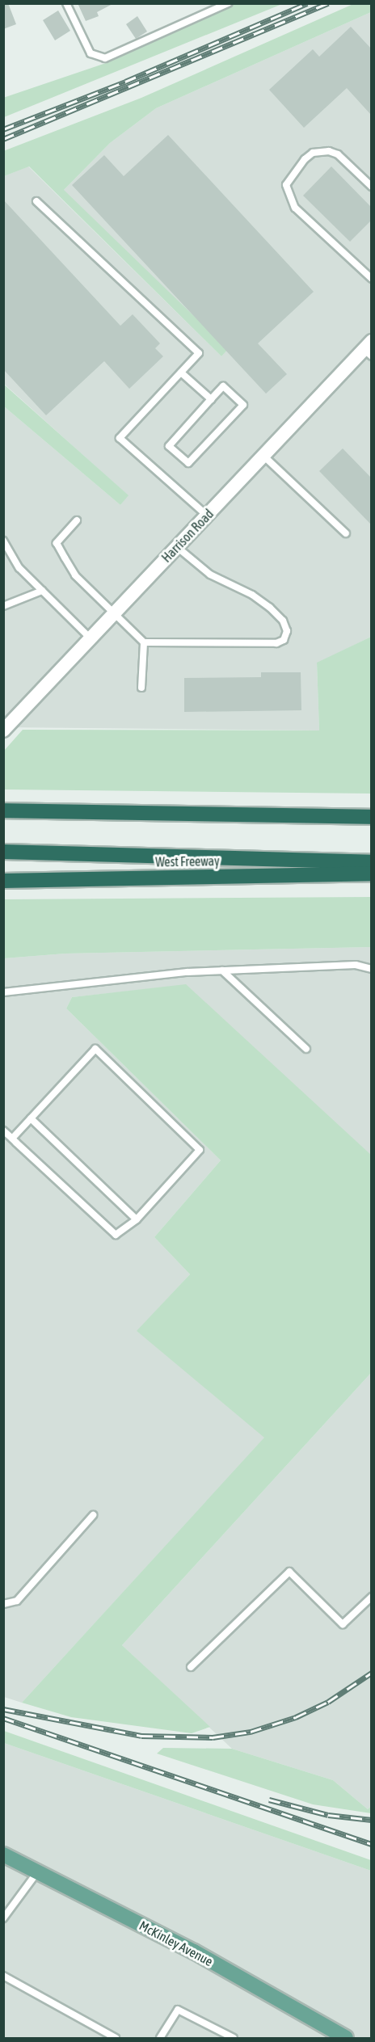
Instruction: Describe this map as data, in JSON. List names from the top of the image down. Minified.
{"streets":{"highway":["West Freeway"],"main road":["McKinley Avenue"],"street":["Harrison Road"]}}
